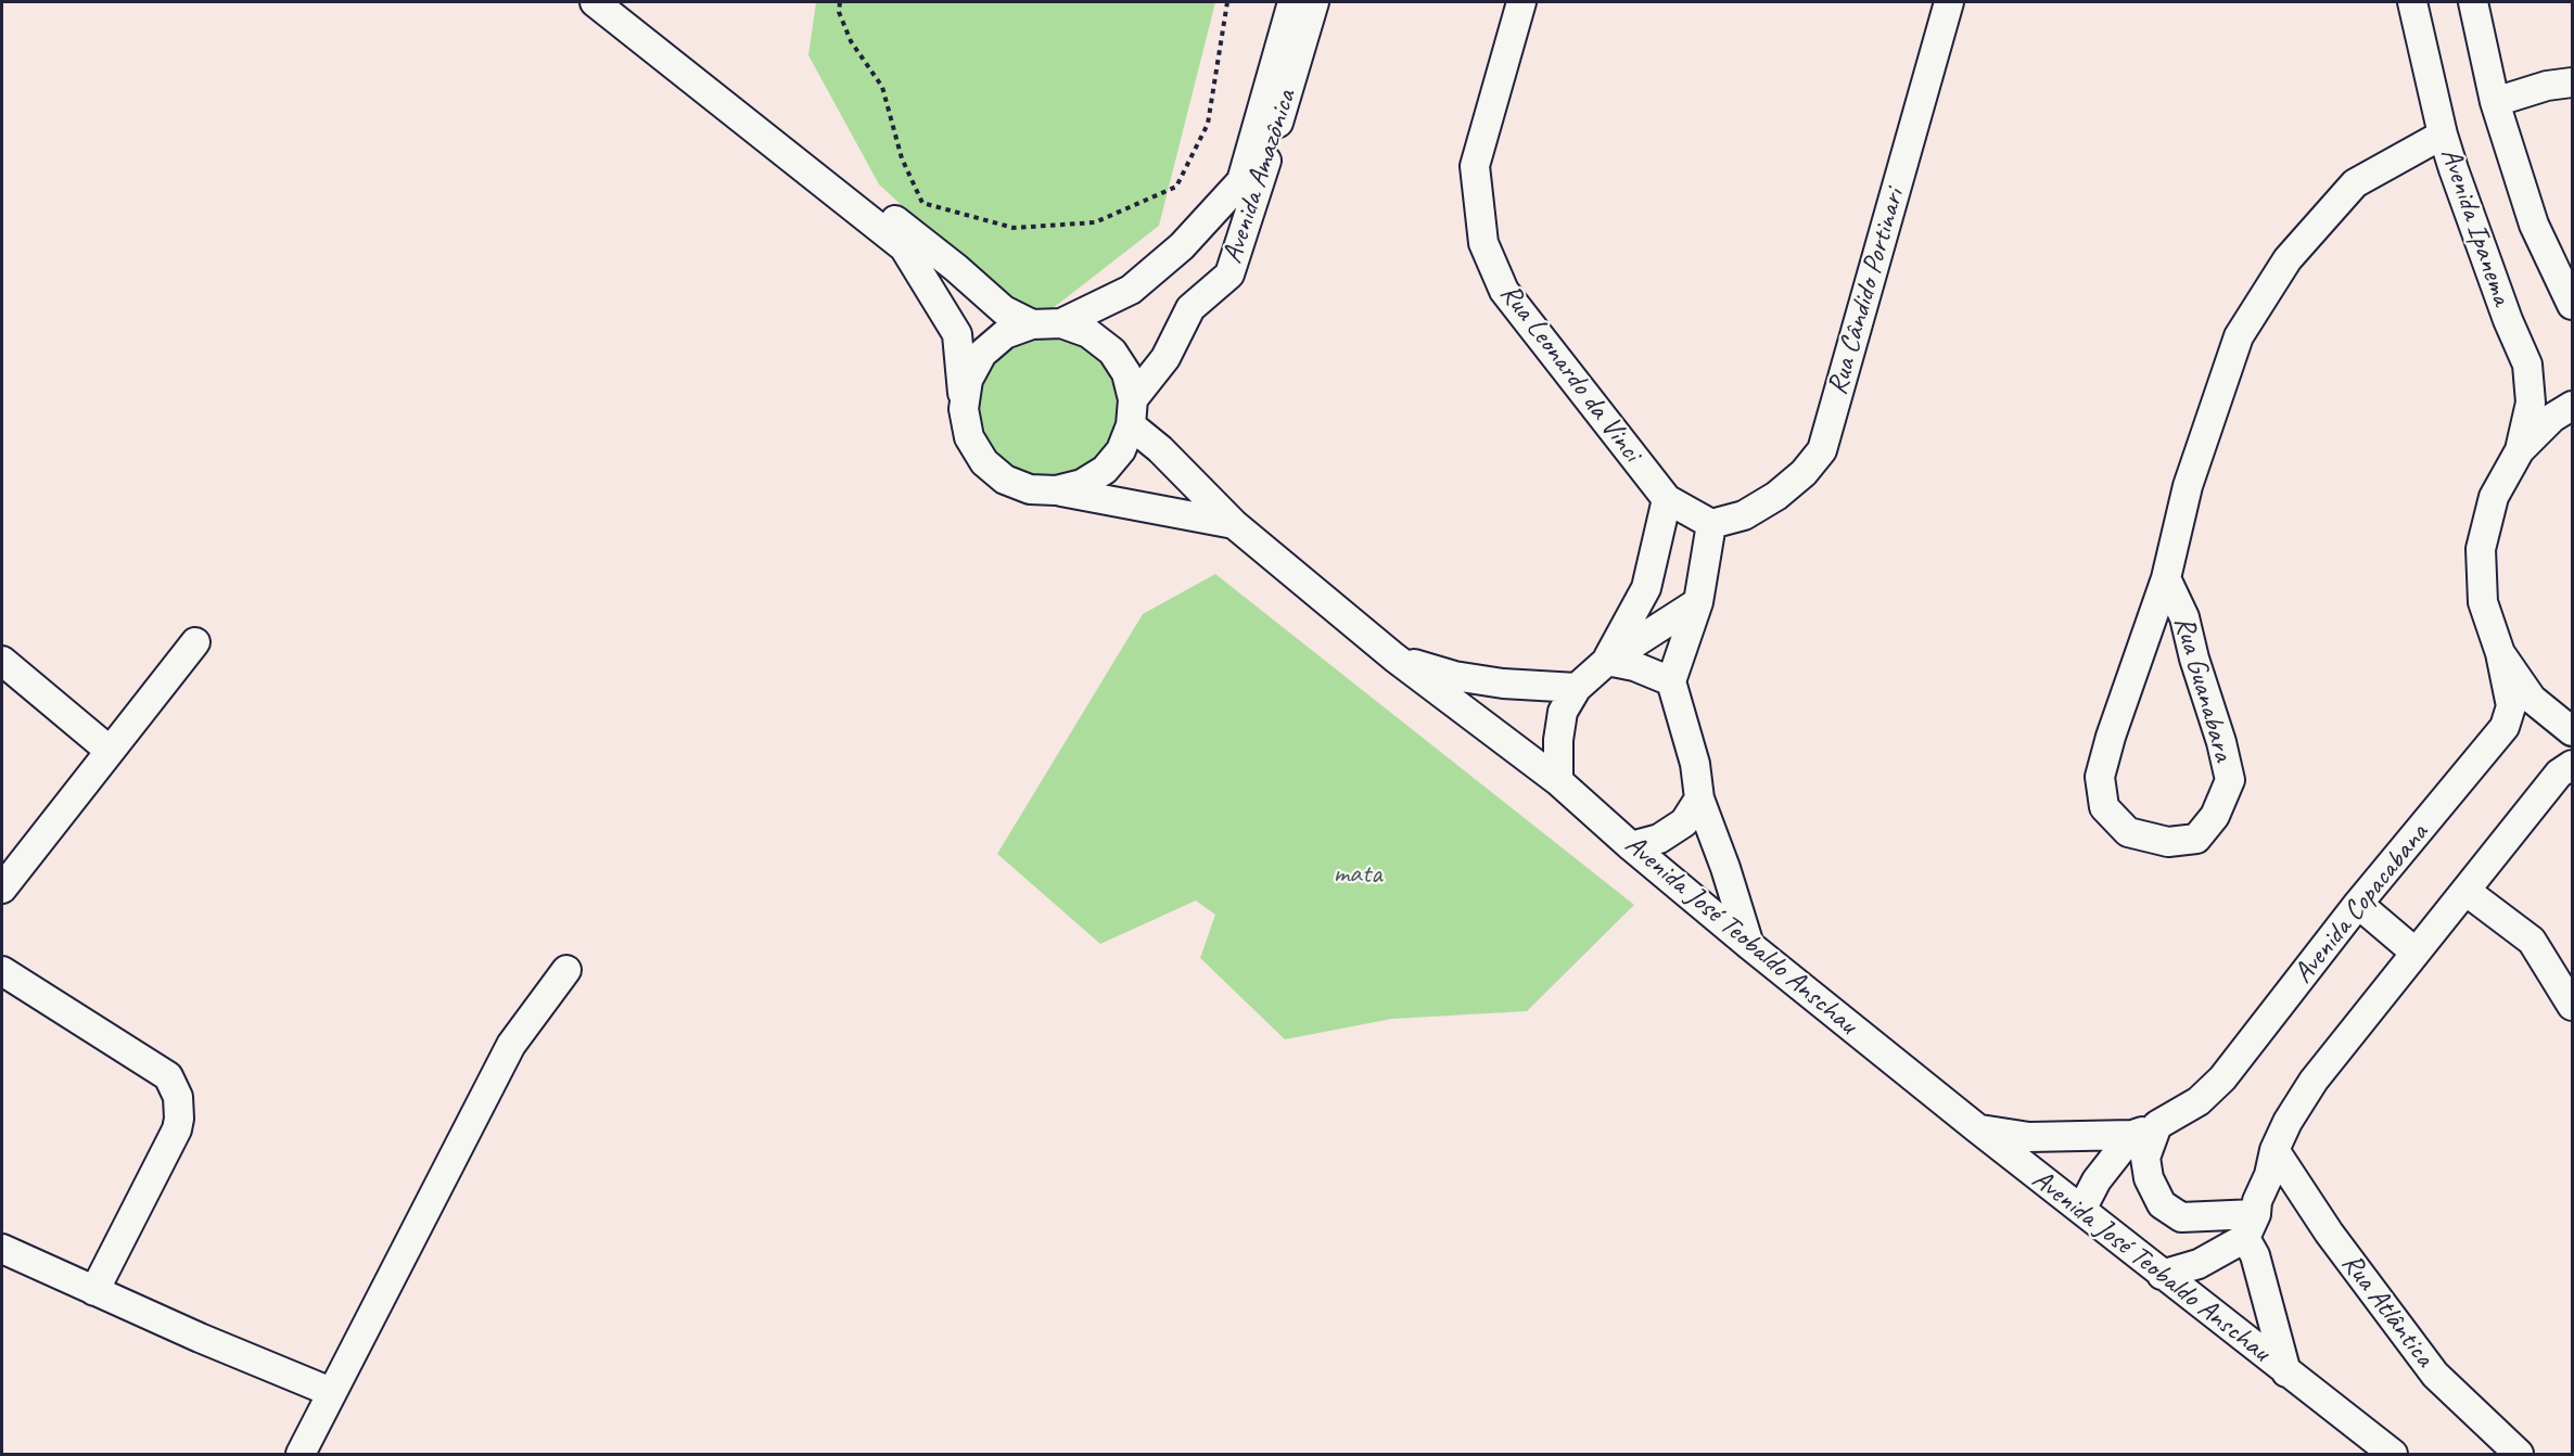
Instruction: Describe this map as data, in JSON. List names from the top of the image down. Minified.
{"streets":{"street":["Avenida Amazônica","Avenida Ipanema","Rua Cândido Portinari","Rua Leonardo da Vinci","Rua Guanabara","Avenida Copacabana","Avenida José Teobaldo Anschau","Rua Atlântica"]},"crossings":[["Avenida Amazônica","Avenida José Teobaldo Anschau"],["Avenida Ipanema","Rua Guanabara"],["Rua Cândido Portinari","Rua Leonardo da Vinci"],["Avenida Copacabana","Avenida José Teobaldo Anschau"]],"parks":["mata"]}
